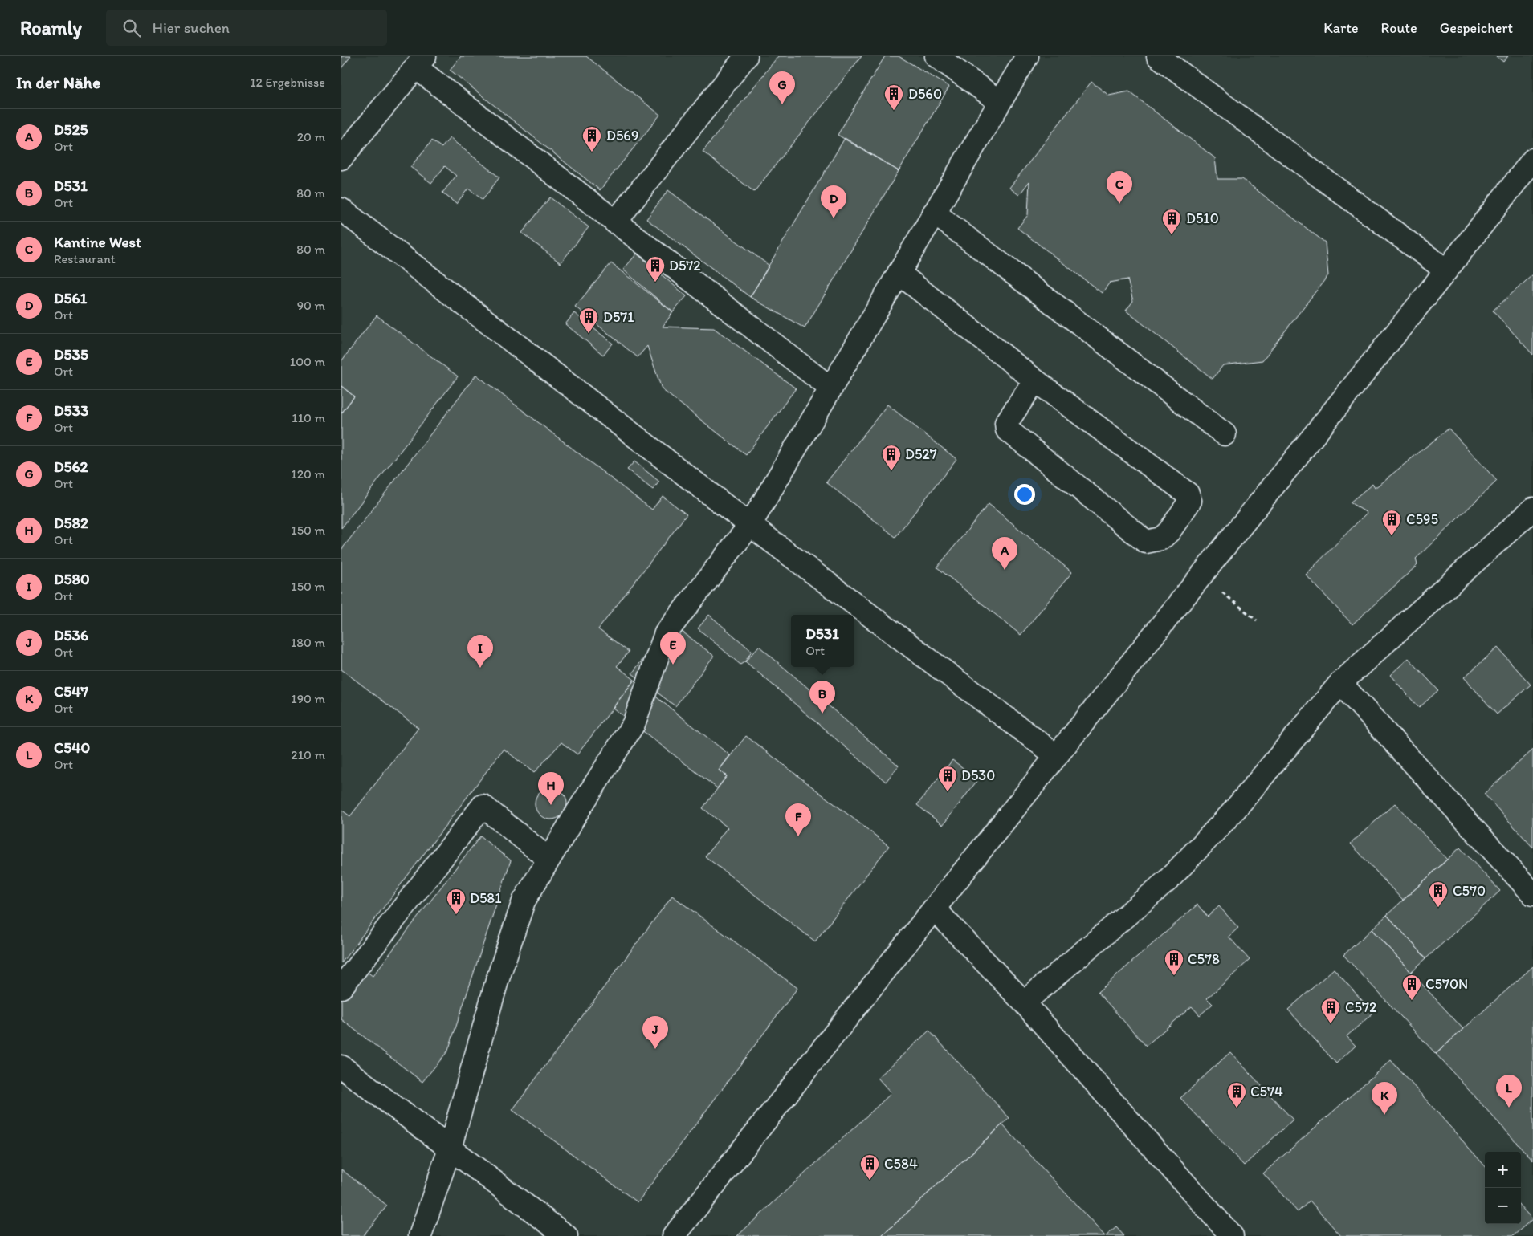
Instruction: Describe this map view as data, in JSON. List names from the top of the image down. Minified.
{"places":{"building":["D560","D569","D510","D572","D571","D527","C595","D530","C570","D581","C578","C570N","C572","C574","C584"]},"page":{"header":"Roamly","search":"Hier suchen","nav":["Karte","Route","Gespeichert"],"heading":["In der Nähe","12 Ergebnisse"],"pins":["G","C","D","A","E","I","B","H","F","J","L","K"],"list":[{"mark":"A","name":"D525","note":"Ort","value":"20 m"},{"mark":"B","name":"D531","note":"Ort","value":"80 m"},{"mark":"C","name":"Kantine West","note":"Restaurant","value":"80 m"},{"mark":"D","name":"D561","note":"Ort","value":"90 m"},{"mark":"E","name":"D535","note":"Ort","value":"100 m"},{"mark":"F","name":"D533","note":"Ort","value":"110 m"},{"mark":"G","name":"D562","note":"Ort","value":"120 m"},{"mark":"H","name":"D582","note":"Ort","value":"150 m"},{"mark":"I","name":"D580","note":"Ort","value":"150 m"},{"mark":"J","name":"D536","note":"Ort","value":"180 m"},{"mark":"K","name":"C547","note":"Ort","value":"190 m"},{"mark":"L","name":"C540","note":"Ort","value":"210 m"}],"popup":["D531","Ort"],"map_buttons":["+","−"]}}
